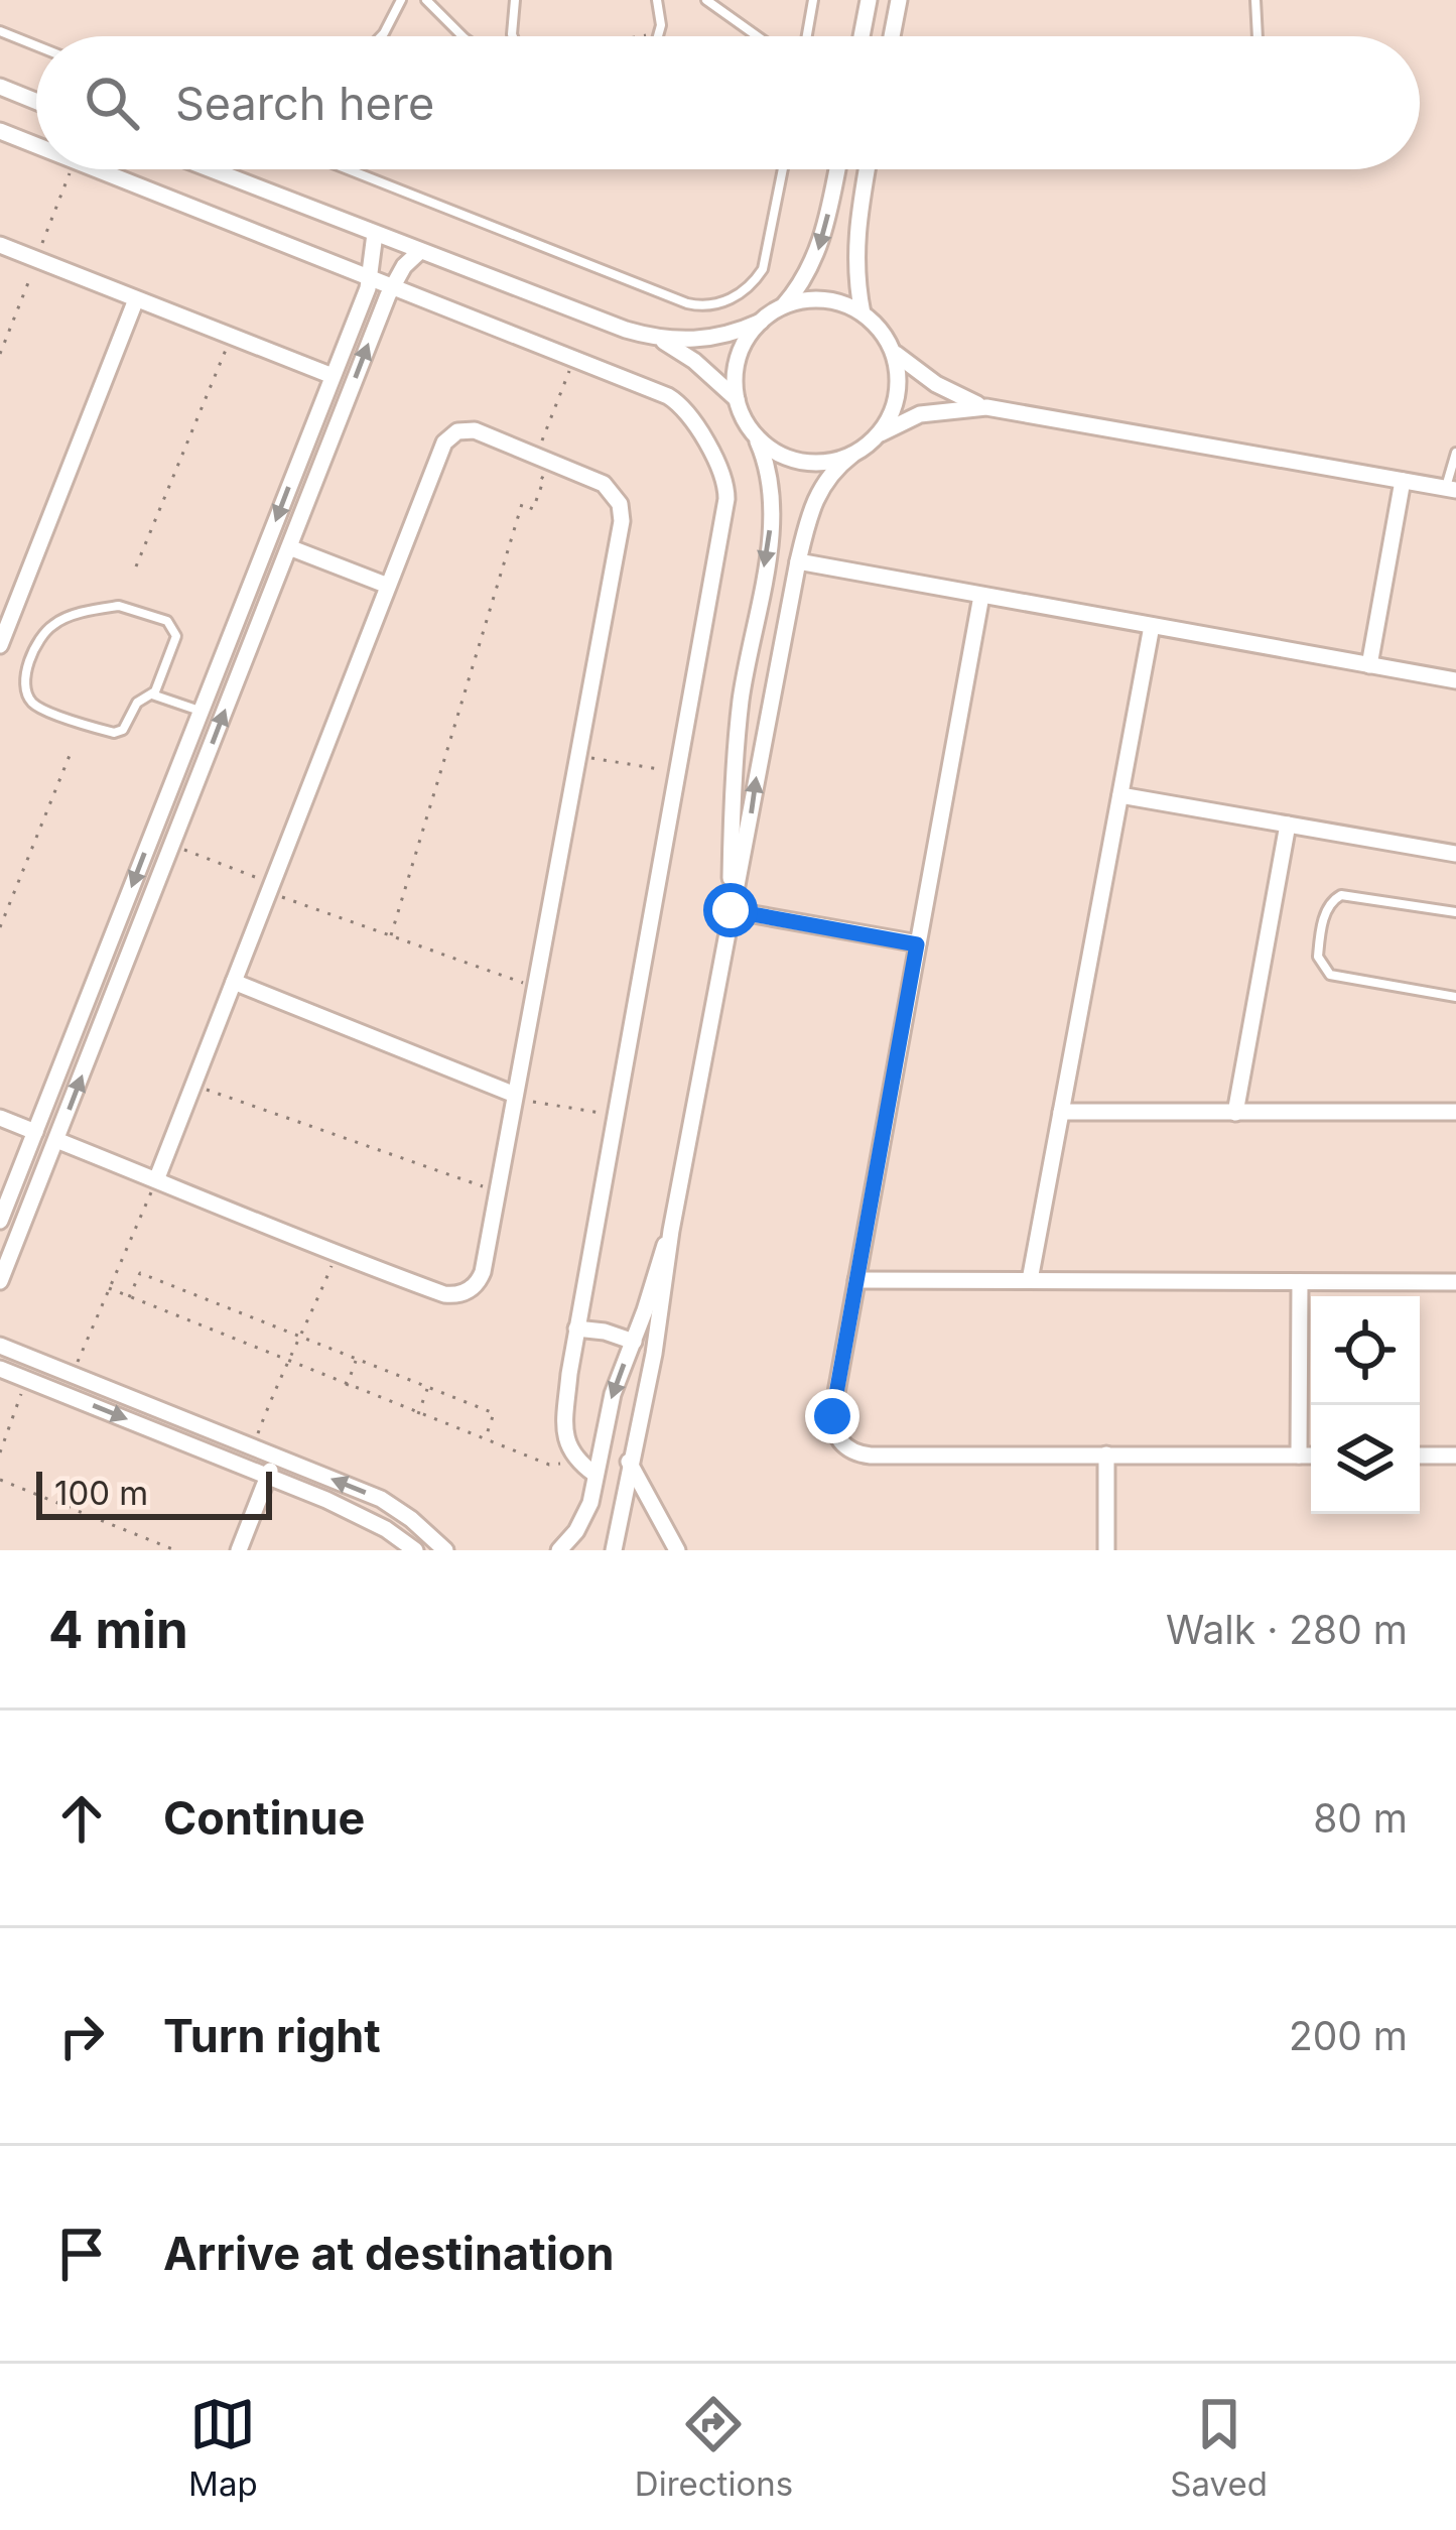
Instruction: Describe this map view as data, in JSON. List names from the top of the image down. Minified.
{"scale_bar":"100 m","page":{"search":"Search here","scale":"100 m","heading":["4 min","Walk · 280 m"],"list":[["Continue","80 m"],["Turn right","200 m"],"Arrive at destination"],"nav":["Map","Directions","Saved"]}}
